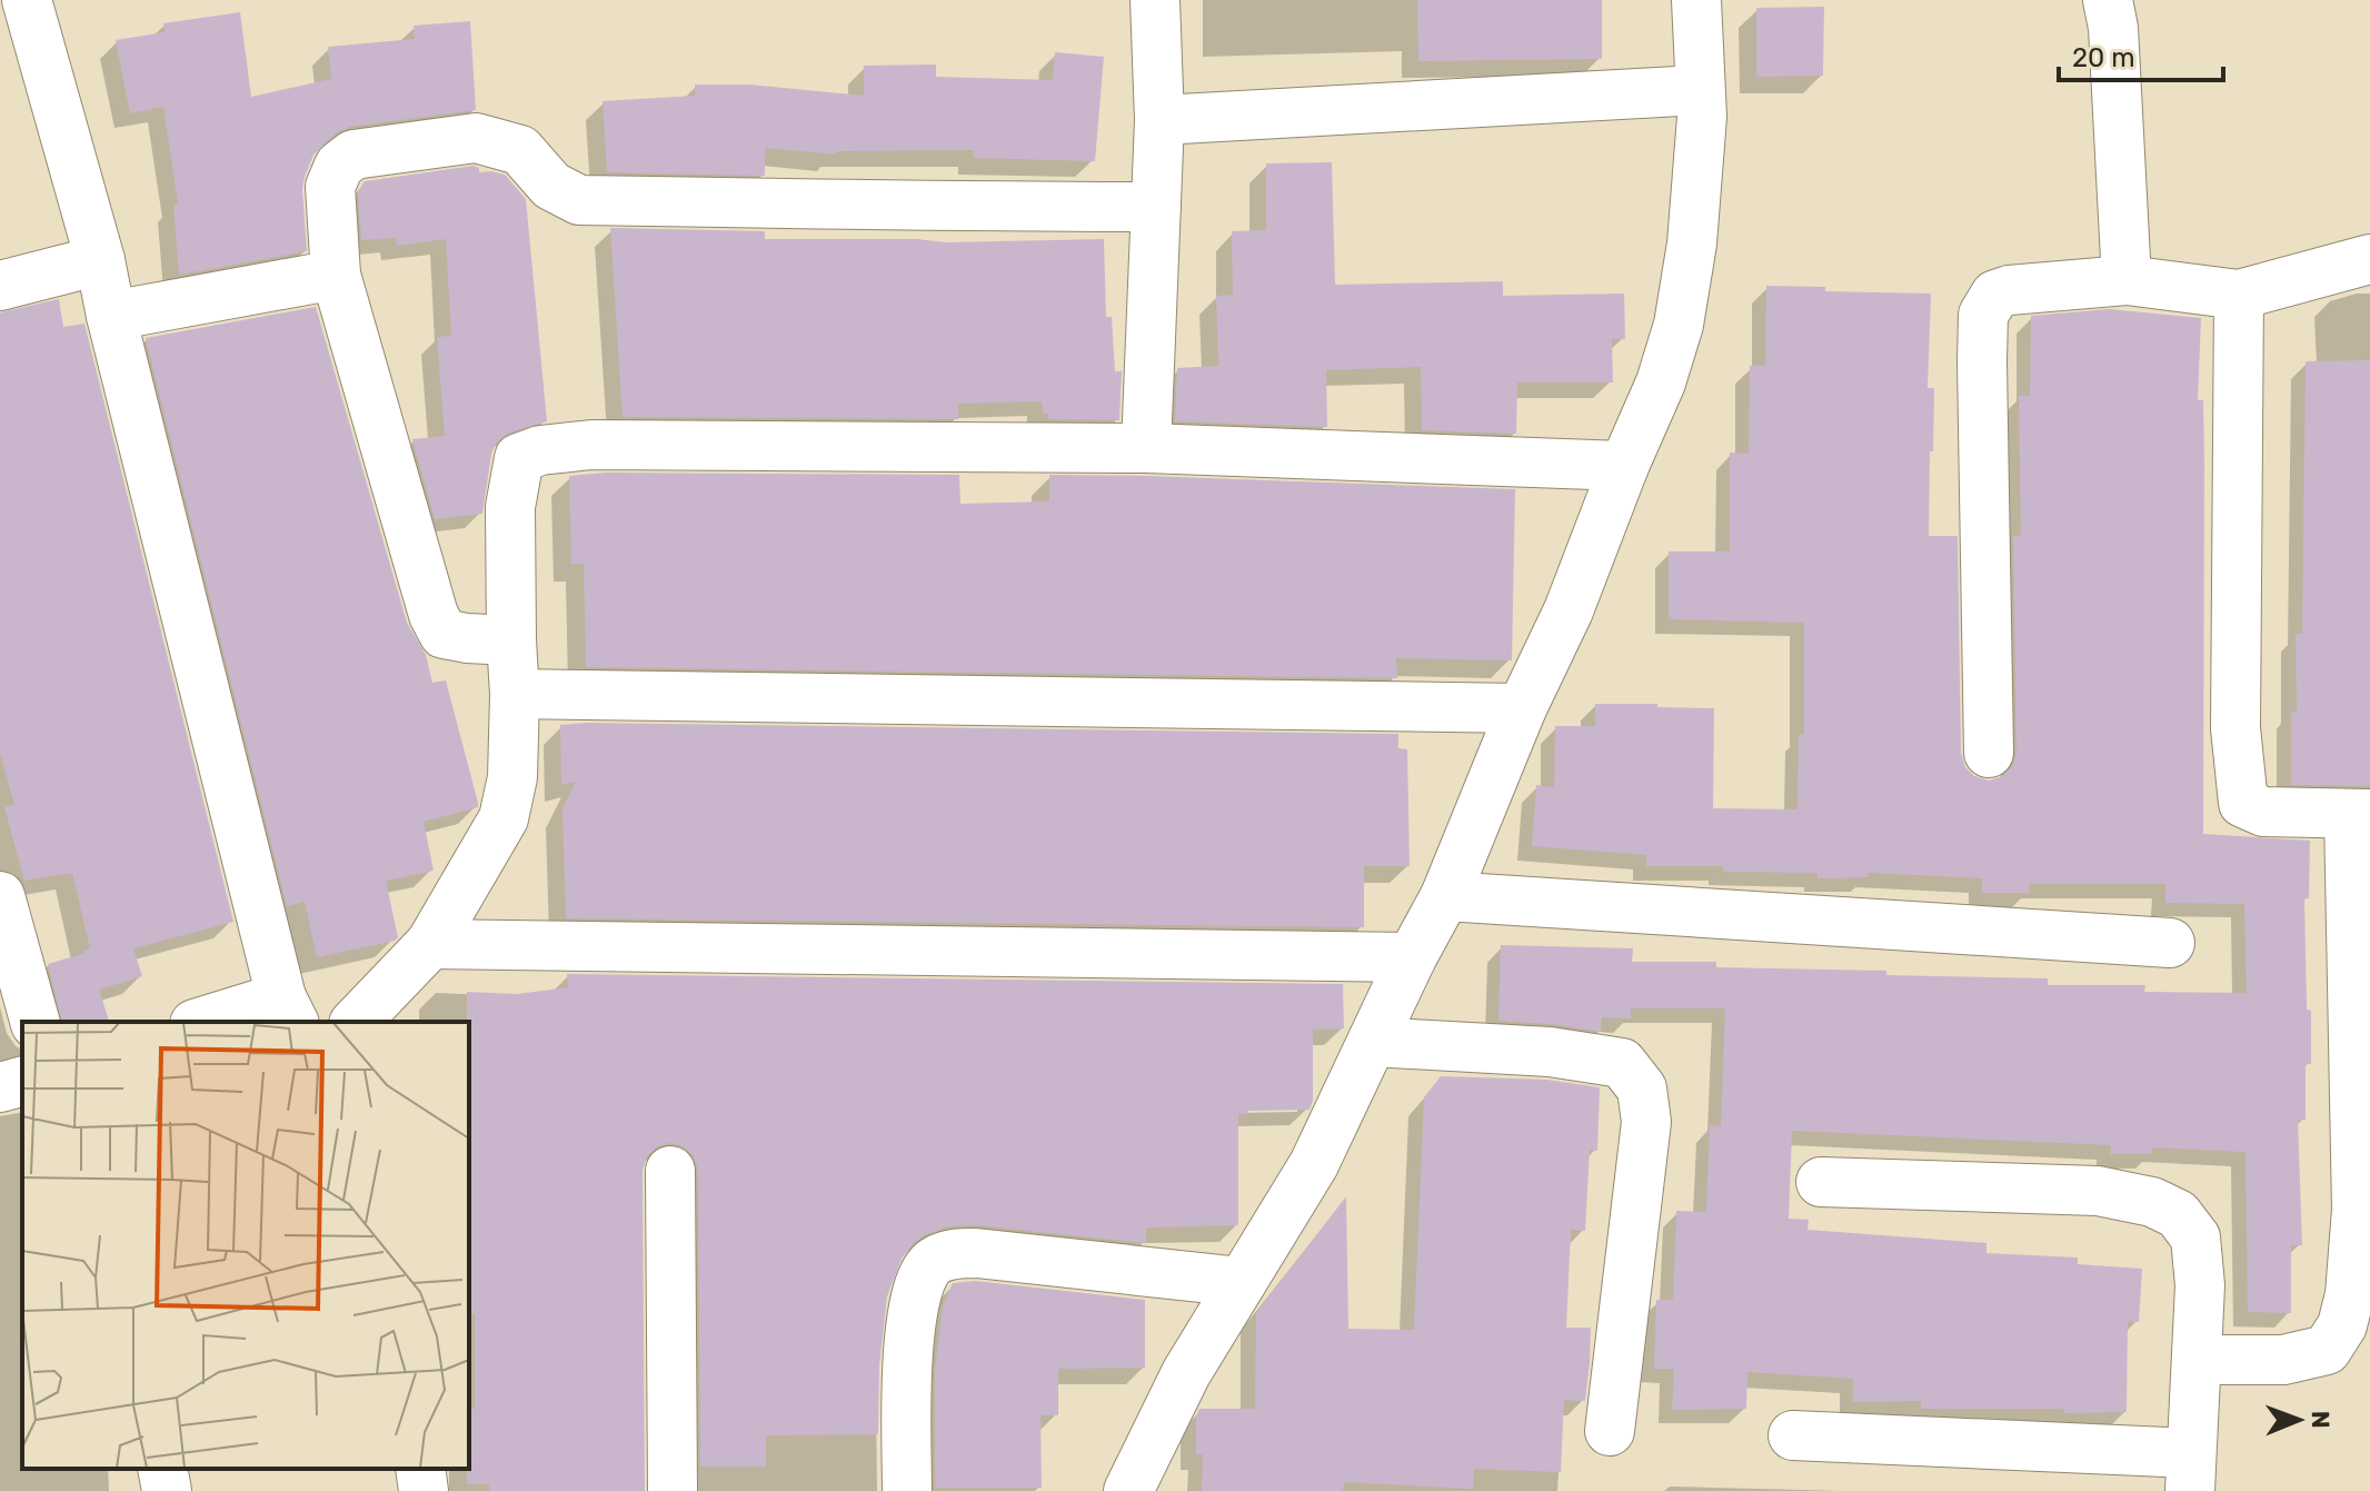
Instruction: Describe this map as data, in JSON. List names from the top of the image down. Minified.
{"scale_bar":"20 m","north":"right"}
